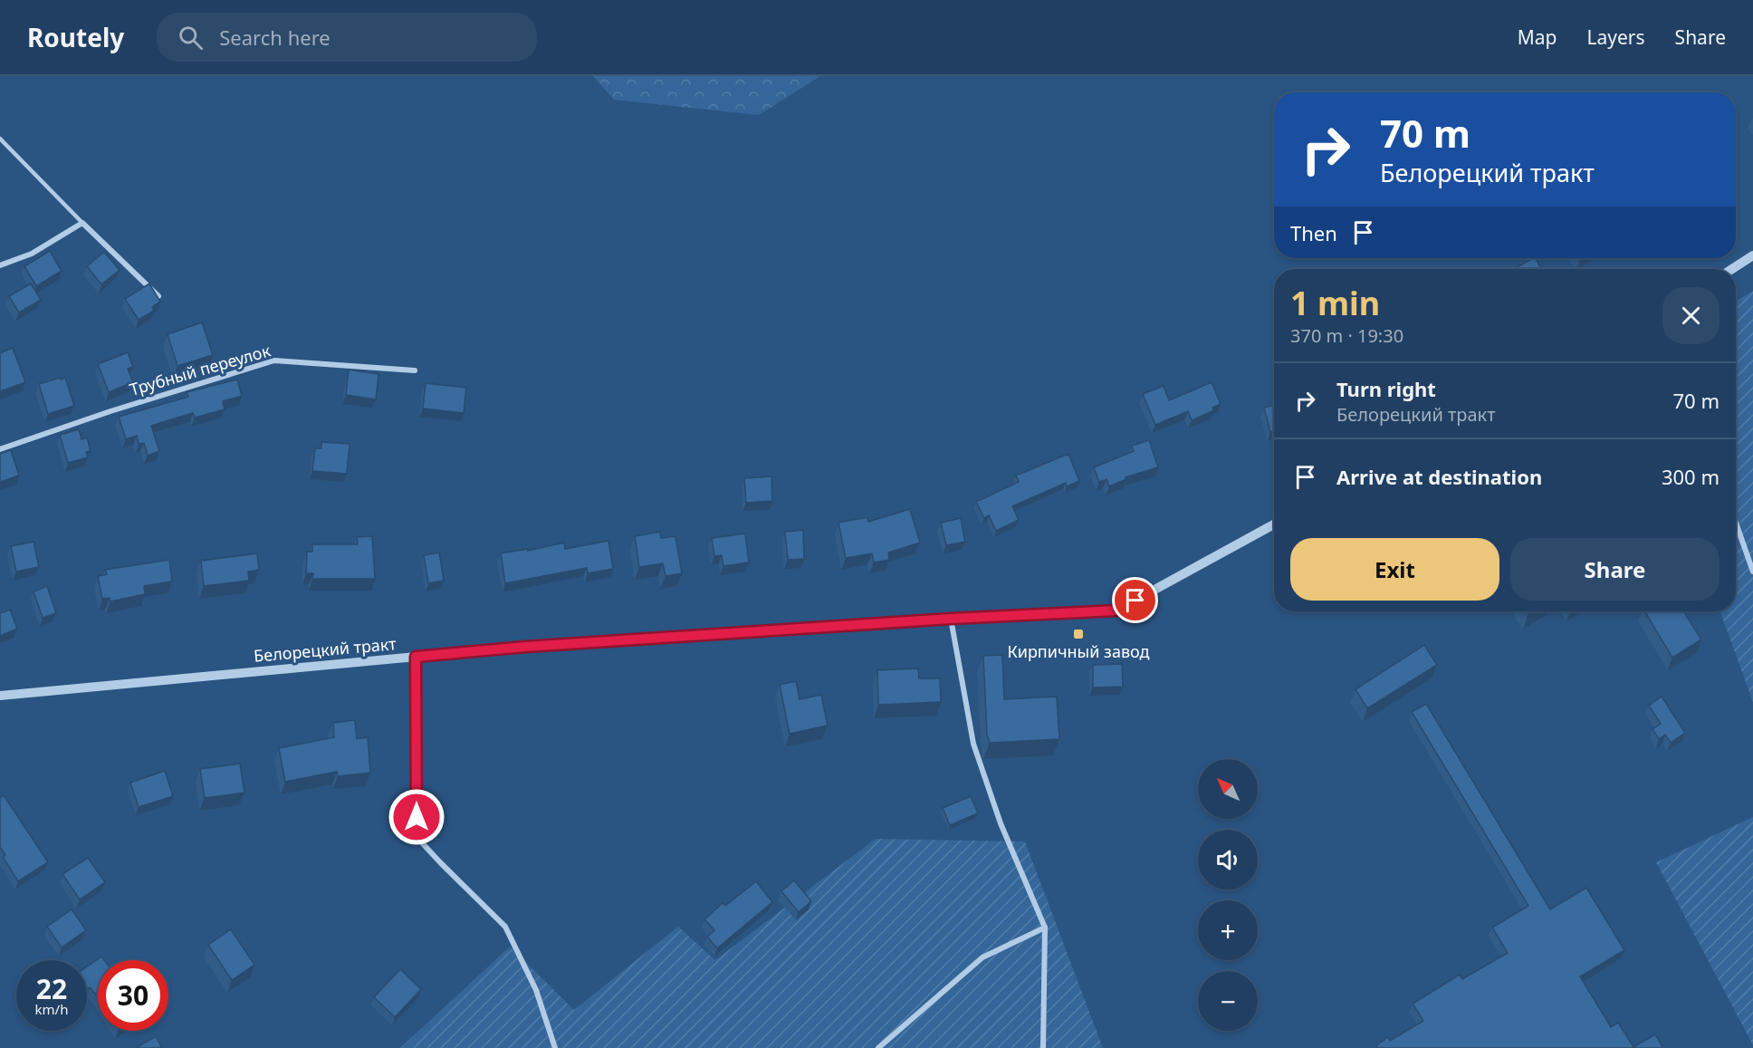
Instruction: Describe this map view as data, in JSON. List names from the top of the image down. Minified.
{"streets":{"street":["Трубный переулок","Белорецкий тракт"]},"places":{"transit":["Кирпичный завод"]},"north":"top left","page":{"header":"Routely","search":"Search here","nav":["Map","Layers","Share"],"turn":["70 m","Белорецкий тракт"],"then":"Then","heading":["1 min","370 m · 19:30"],"list":[{"name":"Turn right","note":"Белорецкий тракт","value":"70 m"},{"name":"Arrive at destination","value":"300 m"}],"buttons":["Exit","Share"],"map_buttons":["+","−"],"speed":"22 km/h","limit":"30"}}
